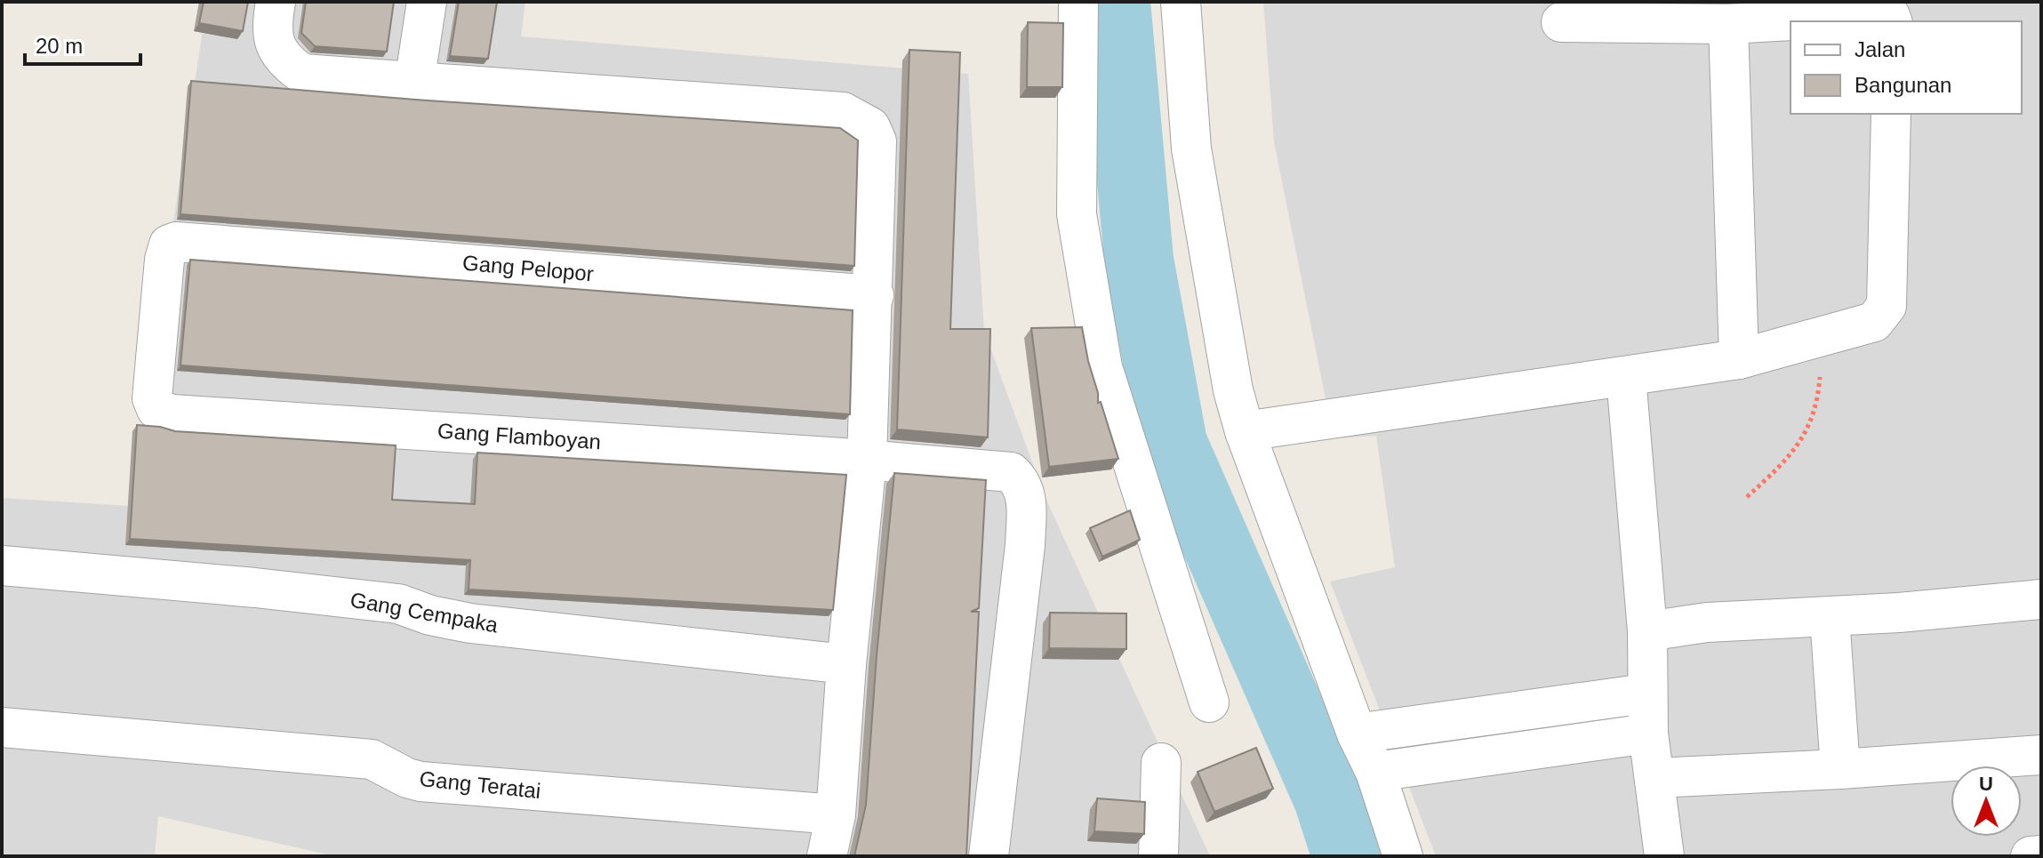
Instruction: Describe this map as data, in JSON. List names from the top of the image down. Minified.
{"streets":{"street":["Gang Pelopor","Gang Flamboyan","Gang Cempaka","Gang Teratai"]},"crossings":[["Gang Pelopor","Gang Flamboyan"]],"legend":["Jalan","Bangunan"],"scale_bar":"20 m","north":"top"}
